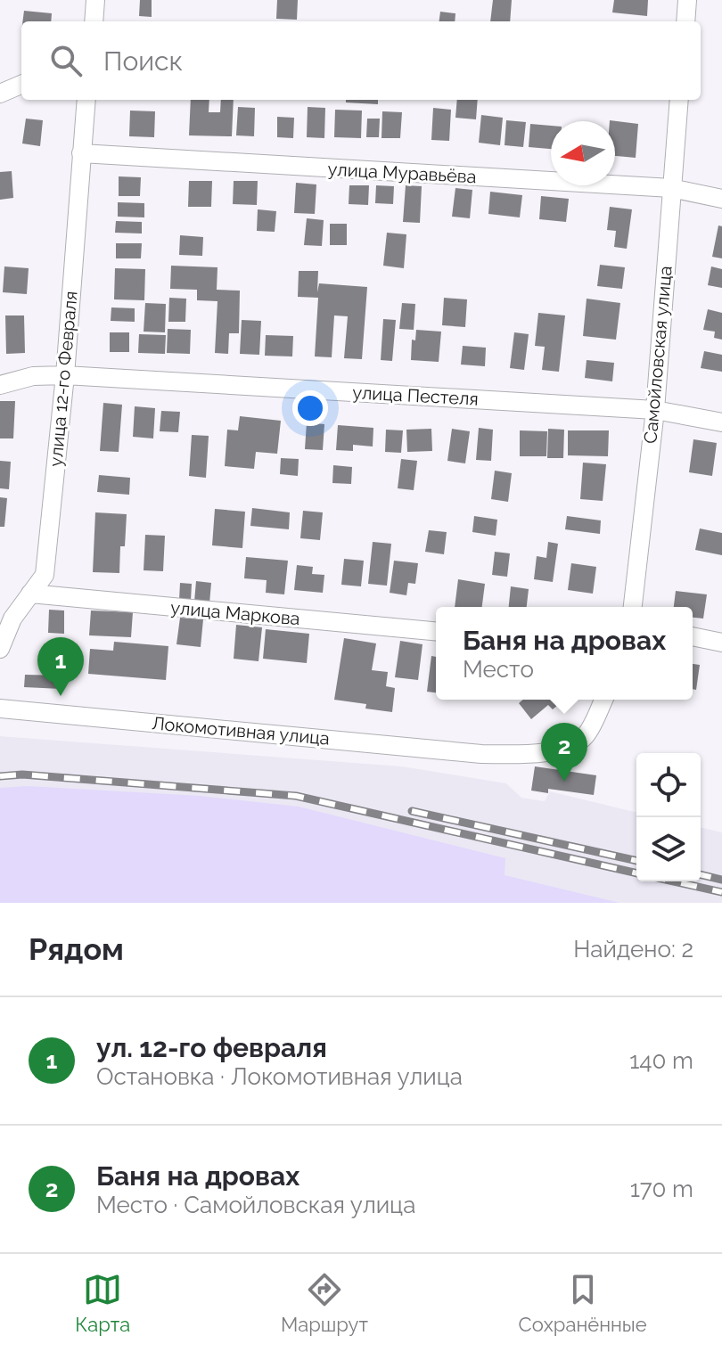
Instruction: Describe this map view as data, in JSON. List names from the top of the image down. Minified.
{"streets":{"street":["улица Муравьёва","Самойловская улица","улица 12-го Февраля","улица Пестеля","улица Маркова","Локомотивная улица"]},"crossings":[["улица Муравьёва","Самойловская улица"],["улица Муравьёва","улица 12-го Февраля"],["Самойловская улица","улица Пестеля"],["улица 12-го Февраля","улица Пестеля"],["улица 12-го Февраля","улица Маркова"]],"north":"left","page":{"search":"Поиск","popup":["Баня на дровах","Место"],"pins":["1","2"],"heading":["Рядом","Найдено: 2"],"list":[{"mark":"1","name":"ул. 12-го февраля","note":"Остановка · Локомотивная улица","value":"140 m"},{"mark":"2","name":"Баня на дровах","note":"Место · Самойловская улица","value":"170 m"}],"nav":["Карта","Маршрут","Сохранённые"]}}
